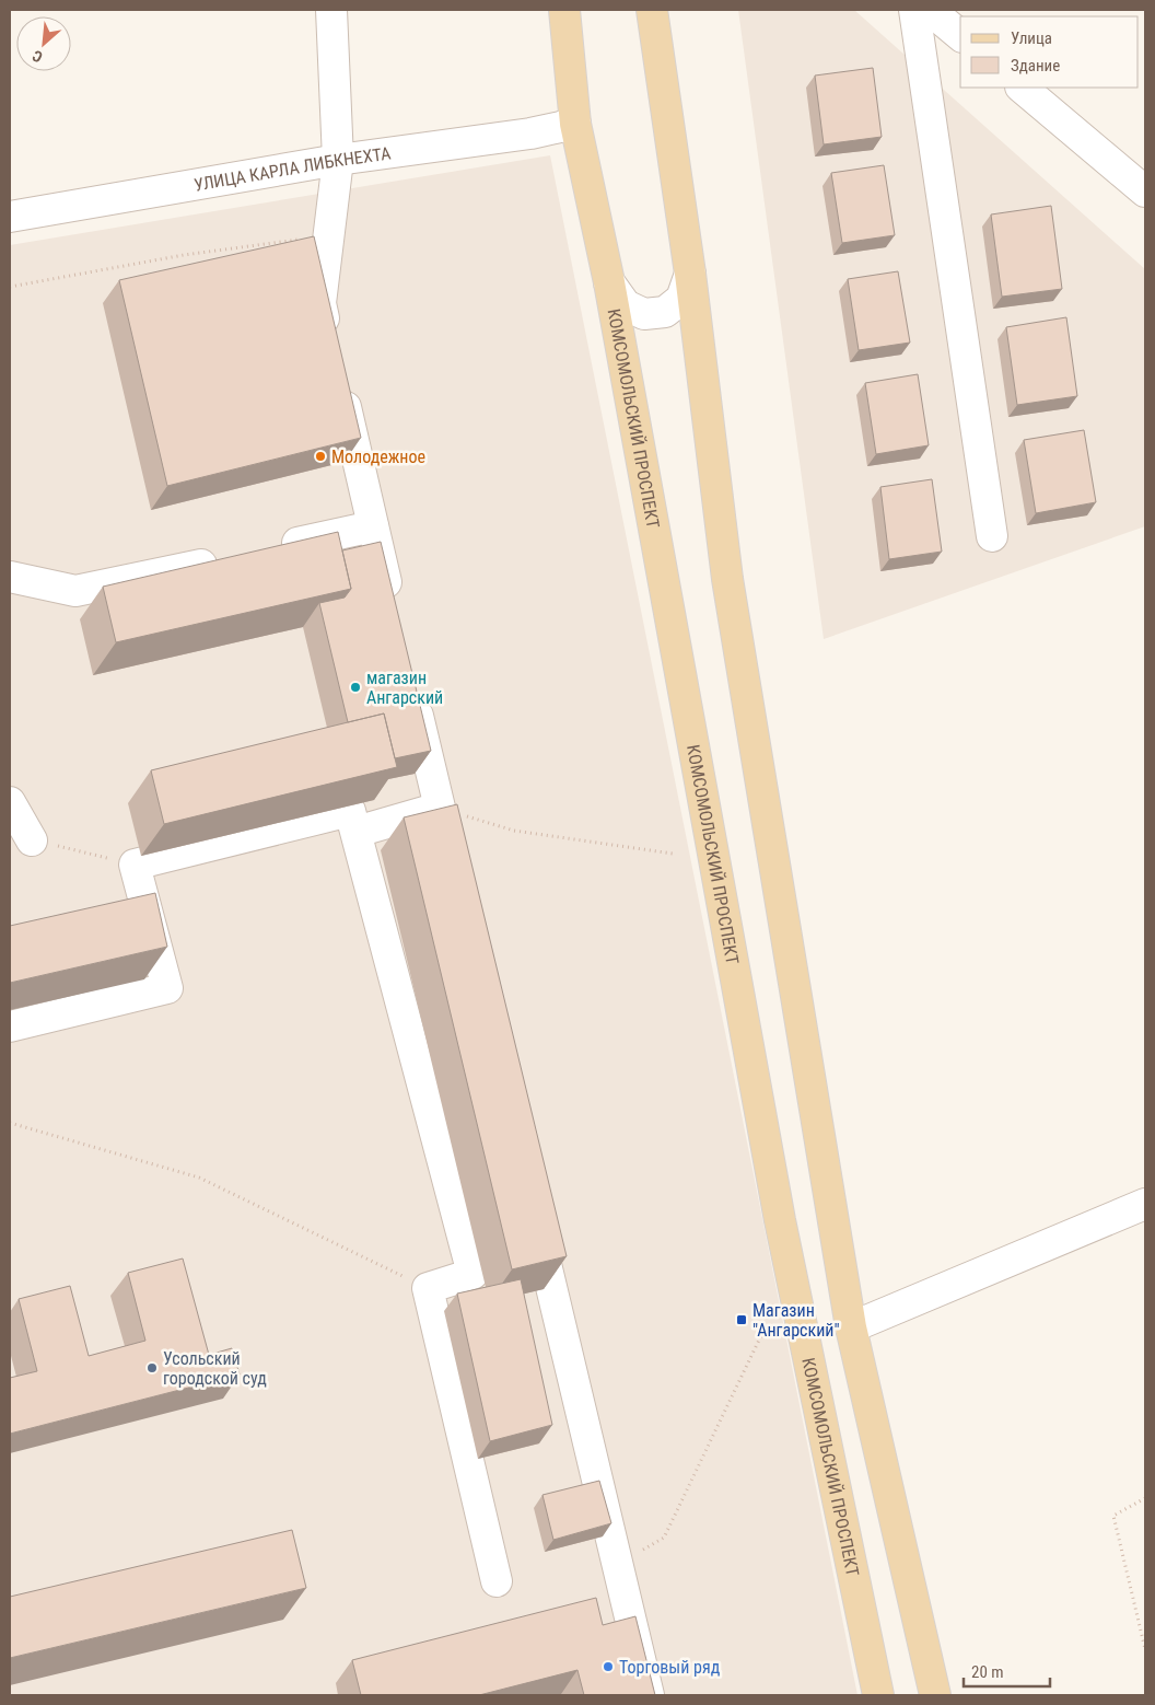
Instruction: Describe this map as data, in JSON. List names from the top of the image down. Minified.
{"streets":{"main road":["КОМСОМОЛЬСКИЙ ПРОСПЕКТ"],"street":["УЛИЦА КАРЛА ЛИБКНЕХТА"]},"crossings":[["УЛИЦА КАРЛА ЛИБКНЕХТА","КОМСОМОЛЬСКИЙ ПРОСПЕКТ"]],"places":{"other":["Молодежное","магазин Ангарский","Усольский городской суд","Торговый ряд"],"transit":["Магазин \"Ангарский\""]},"legend":["Улица","Здание"],"scale_bar":"20 m","north":"bottom left"}
